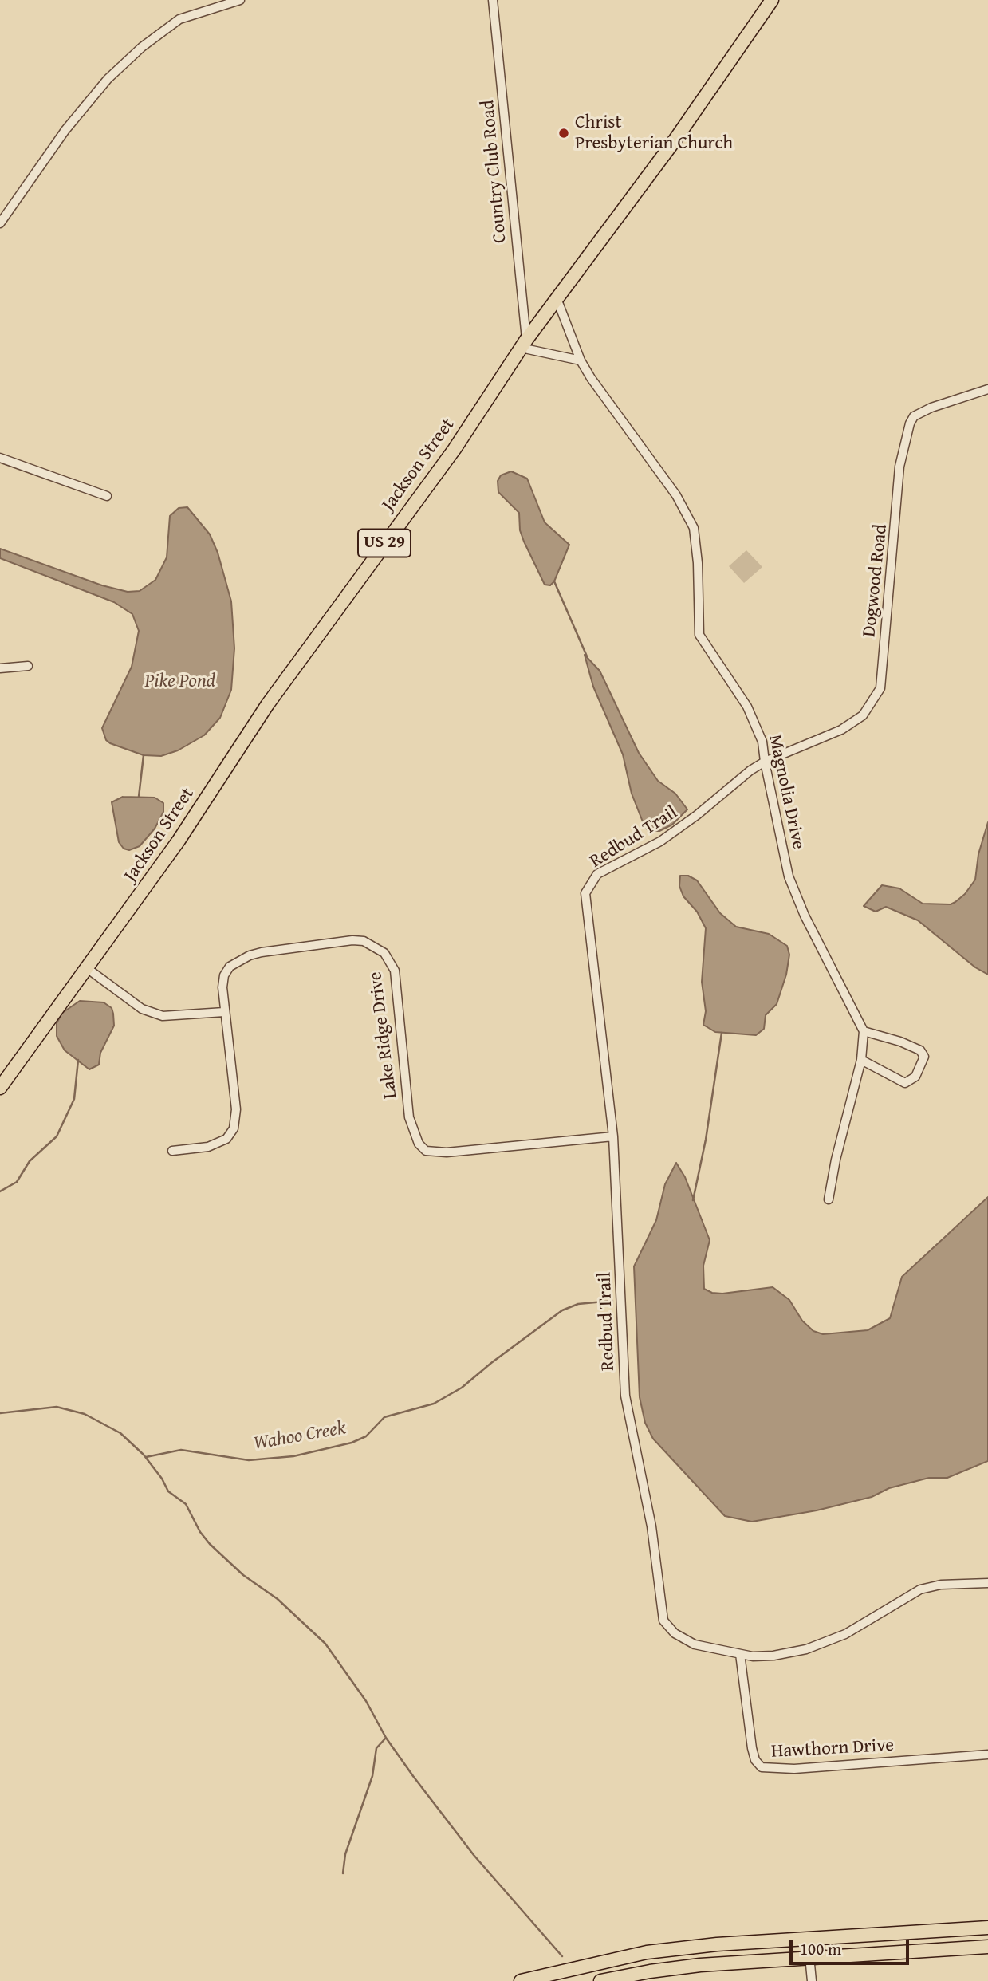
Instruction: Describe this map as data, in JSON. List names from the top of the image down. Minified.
{"streets":{"main road":["Jackson Street","US 29"],"street":["Country Club Road","Dogwood Road","Magnolia Drive","Redbud Trail","Lake Ridge Drive","Hawthorn Drive"]},"crossings":[["Country Club Road","Jackson Street"],["Jackson Street","Magnolia Drive"],["Dogwood Road","Magnolia Drive"],["Dogwood Road","Redbud Trail"],["Magnolia Drive","Redbud Trail"],["Redbud Trail","Lake Ridge Drive"],["Redbud Trail","Hawthorn Drive"]],"water":["Pike Pond","Wahoo Creek"],"places":["Christ Presbyterian Church"],"scale_bar":"100 m"}
